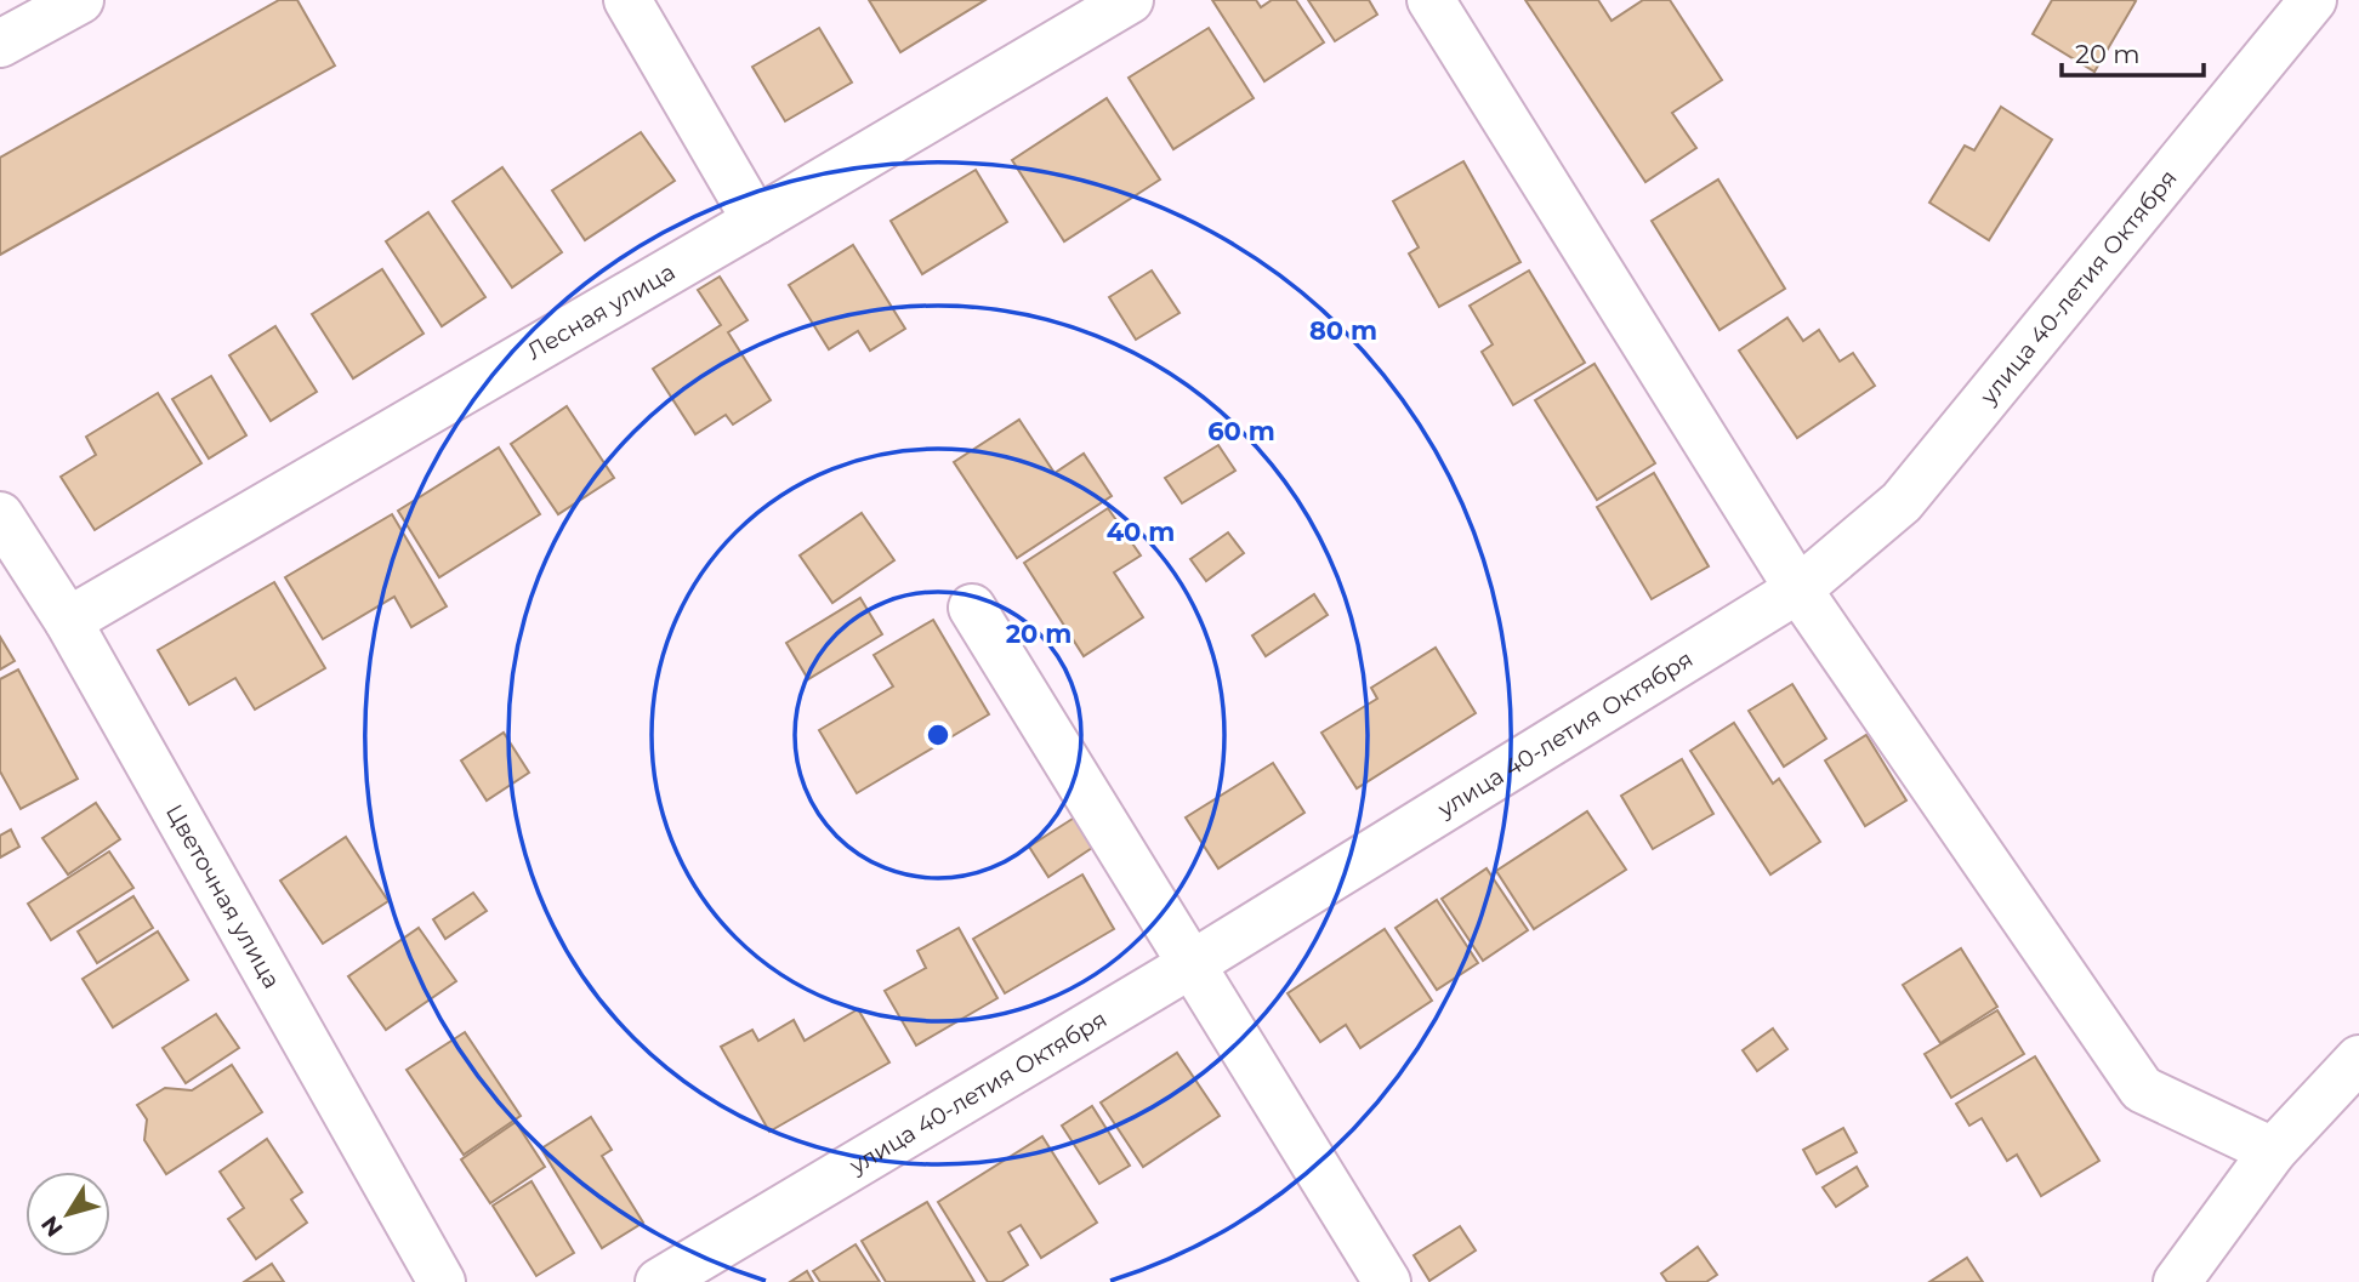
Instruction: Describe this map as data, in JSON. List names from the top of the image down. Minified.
{"streets":{"street":["улица 40-летия Октября","Лесная улица","Цветочная улица"]},"crossings":[["Лесная улица","Цветочная улица"]],"scale_bar":"20 m","north":"bottom left","rings":["80 m","60 m","40 m","20 m"]}
